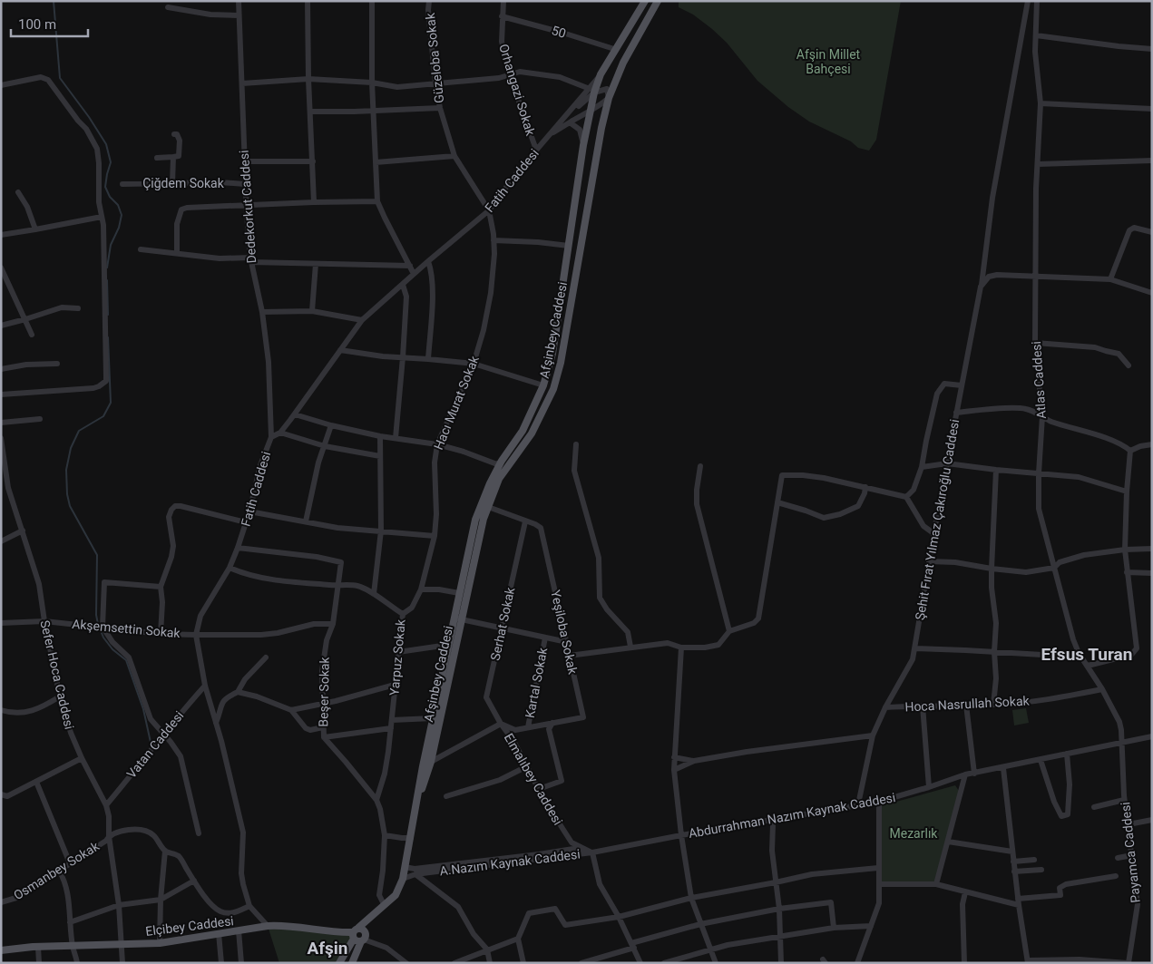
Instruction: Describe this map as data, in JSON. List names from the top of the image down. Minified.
{"streets":{"main road":["Afşinbey Caddesi","Elçibey Caddesi"],"street":["50","Güzeloba Sokak","Orhangazi Sokak","Fatih Caddesi","Çiğdem Sokak","Dedekorkut Caddesi","Atlas Caddesi","Hacı Murat Sokak","Şehit Fırat Yılmaz Çakıroğlu Caddesi","Serhat Sokak","Akşemsettin Sokak","Yeşiloba Sokak","Yarpuz Sokak","Sefer Hoca Caddesi","Kartal Sokak","Beşer Sokak","Hoca Nasrullah Sokak","Vatan Caddesi","Elmalıbey Caddesi","Abdurrahman Nazım Kaynak Caddesi","Payamca Caddesi","A.Nazım Kaynak Caddesi","Osmanbey Sokak"]},"crossings":[["50","Orhangazi Sokak"],["50","Afşinbey Caddesi"],["Güzeloba Sokak","Fatih Caddesi"],["Güzeloba Sokak","Hacı Murat Sokak"],["Orhangazi Sokak","Fatih Caddesi"],["Fatih Caddesi","Dedekorkut Caddesi"],["Fatih Caddesi","Afşinbey Caddesi"],["Fatih Caddesi","Hacı Murat Sokak"],["Fatih Caddesi","Akşemsettin Sokak"],["Fatih Caddesi","Yarpuz Sokak"],["Fatih Caddesi","Beşer Sokak"],["Fatih Caddesi","Vatan Caddesi"],["Fatih Caddesi","Elçibey Caddesi"],["Çiğdem Sokak","Dedekorkut Caddesi"],["Afşinbey Caddesi","Yeşiloba Sokak"],["Afşinbey Caddesi","Beşer Sokak"],["Afşinbey Caddesi","Elmalıbey Caddesi"],["Afşinbey Caddesi","A.Nazım Kaynak Caddesi"],["Afşinbey Caddesi","Elçibey Caddesi"],["Atlas Caddesi","Hoca Nasrullah Sokak"],["Atlas Caddesi","Abdurrahman Nazım Kaynak Caddesi"],["Atlas Caddesi","Payamca Caddesi"],["Hacı Murat Sokak","Yarpuz Sokak"],["Şehit Fırat Yılmaz Çakıroğlu Caddesi","Hoca Nasrullah Sokak"],["Şehit Fırat Yılmaz Çakıroğlu Caddesi","Abdurrahman Nazım Kaynak Caddesi"],["Serhat Sokak","Yeşiloba Sokak"],["Serhat Sokak","Elmalıbey Caddesi"],["Akşemsettin Sokak","Sefer Hoca Caddesi"],["Akşemsettin Sokak","Beşer Sokak"],["Yeşiloba Sokak","Kartal Sokak"],["Yarpuz Sokak","Beşer Sokak"],["Sefer Hoca Caddesi","Vatan Caddesi"],["Sefer Hoca Caddesi","Osmanbey Sokak"],["Sefer Hoca Caddesi","Elçibey Caddesi"],["Elmalıbey Caddesi","Abdurrahman Nazım Kaynak Caddesi"],["Elmalıbey Caddesi","A.Nazım Kaynak Caddesi"],["Abdurrahman Nazım Kaynak Caddesi","Payamca Caddesi"],["Abdurrahman Nazım Kaynak Caddesi","A.Nazım Kaynak Caddesi"]],"districts":["Efsus Turan","Afşin"],"parks":["Afşin Millet Bahçesi","Mezarlık"],"scale_bar":"100 m"}
